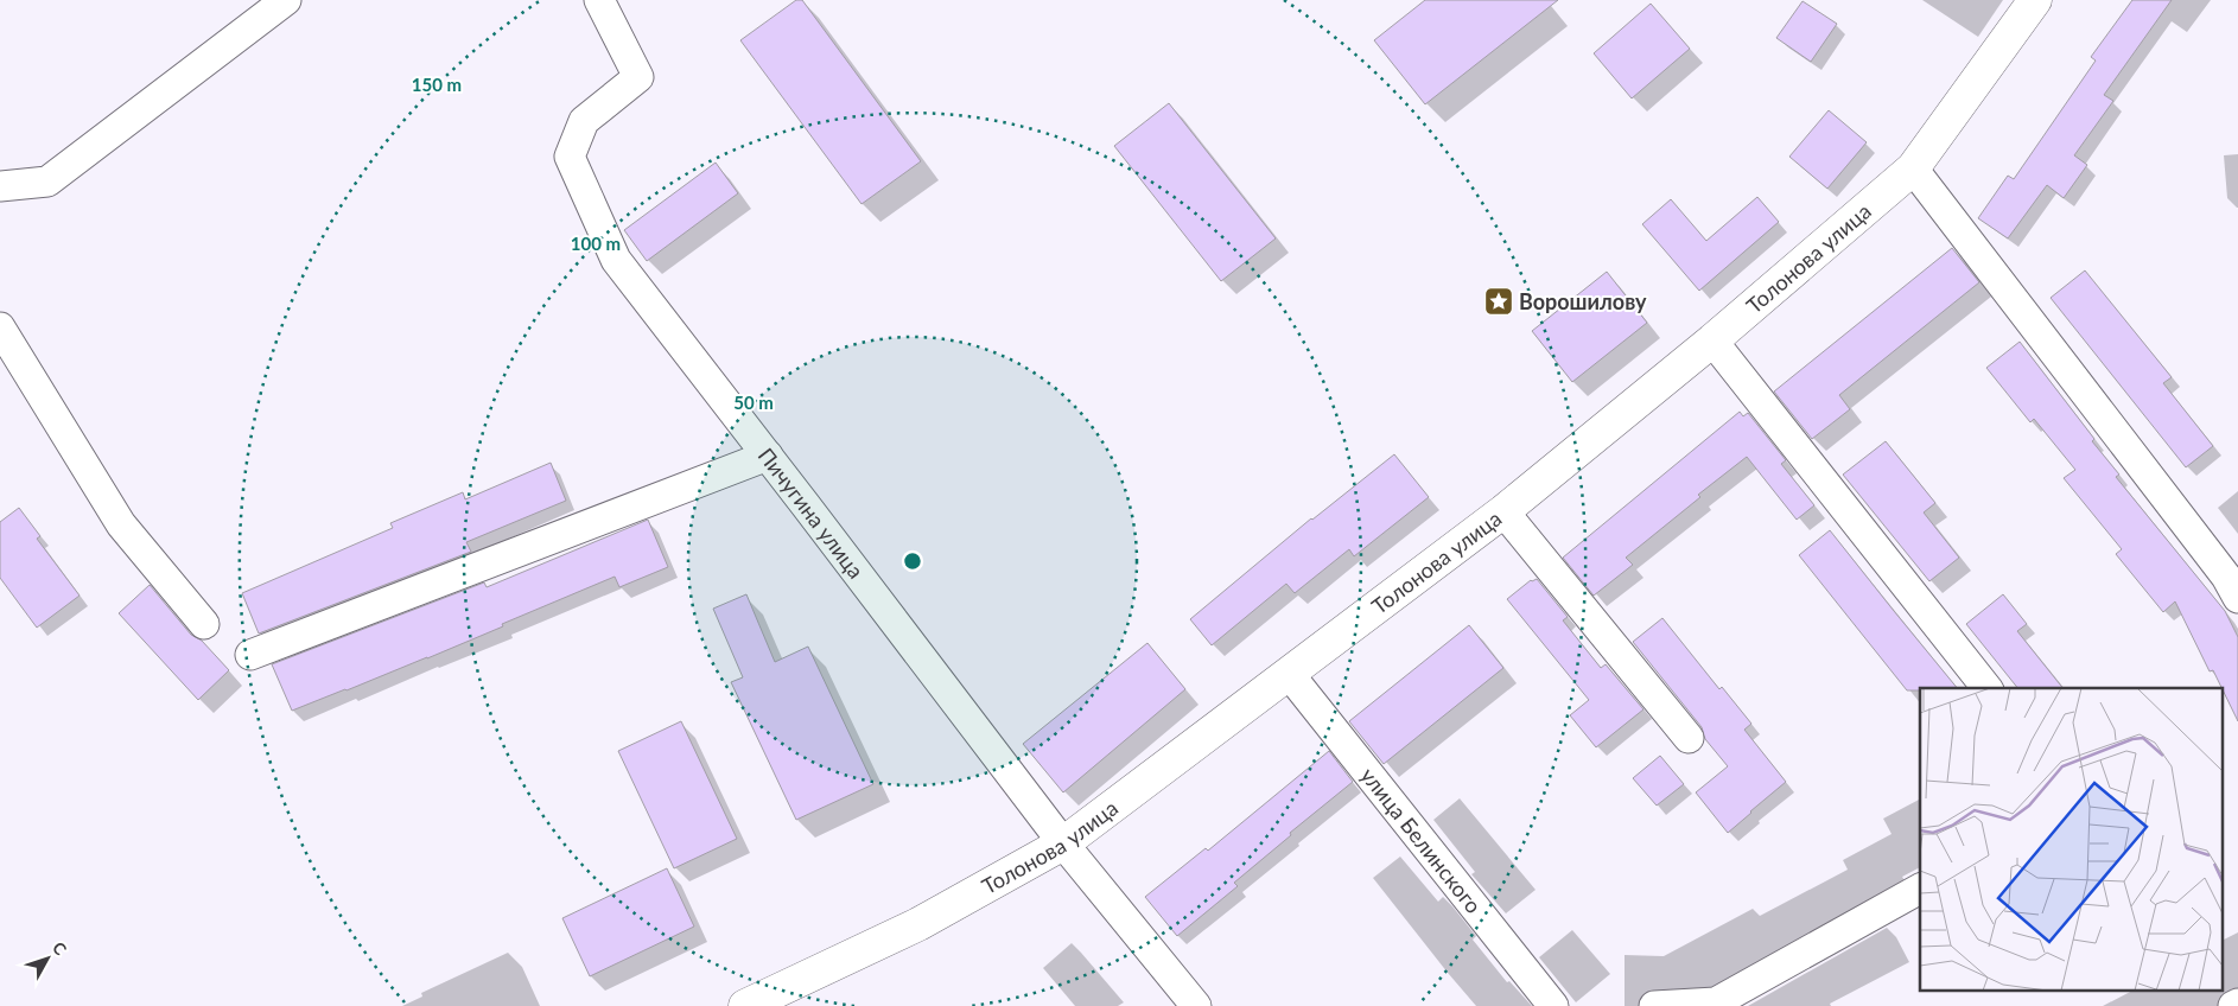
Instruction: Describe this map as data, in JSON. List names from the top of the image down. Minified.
{"streets":{"main road":["Толонова улица"],"street":["Пичугина улица","улица Белинского"]},"crossings":[["Толонова улица","Пичугина улица"],["Толонова улица","улица Белинского"]],"places":{"place":["Ворошилову"]},"north":"top right","rings":["150 m","100 m","50 m"]}
